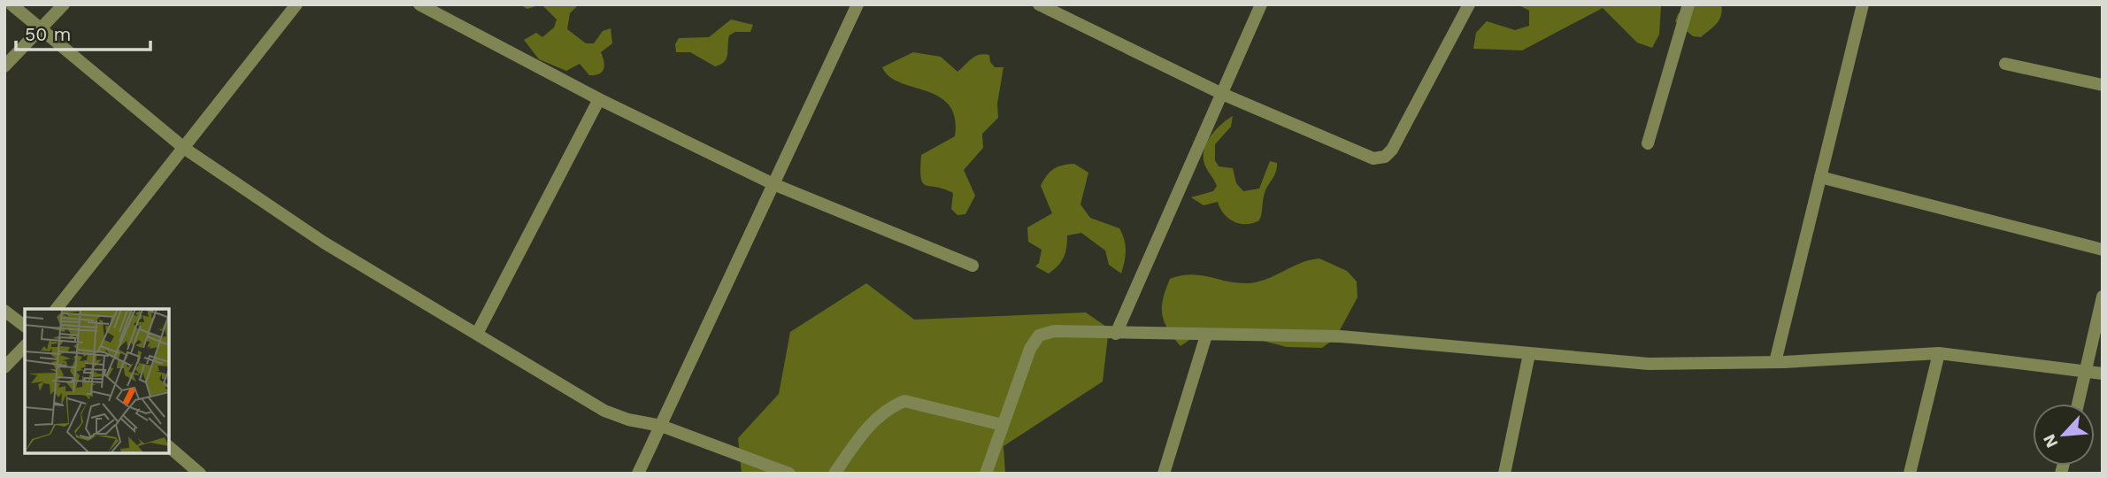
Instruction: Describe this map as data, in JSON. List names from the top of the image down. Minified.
{"scale_bar":"50 m","north":"bottom left"}
